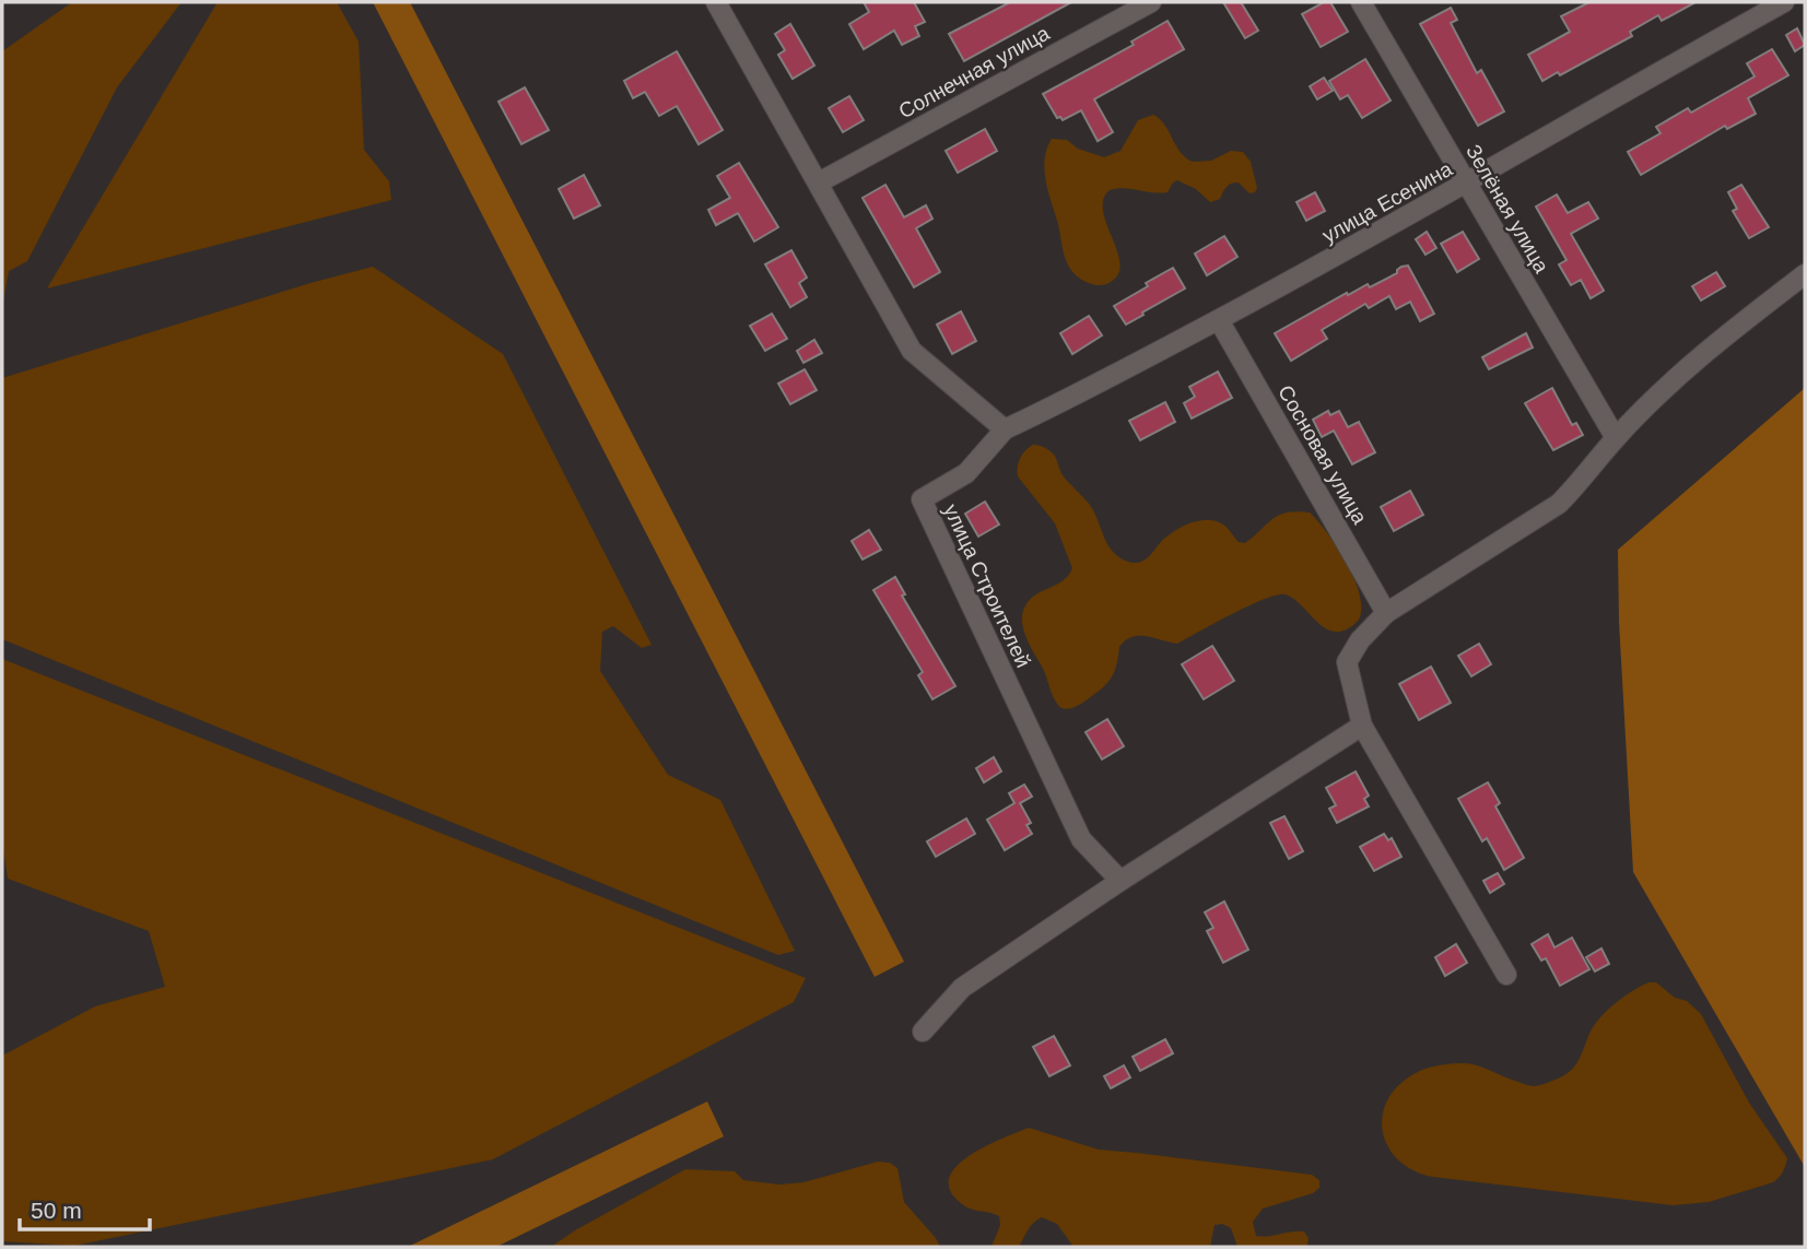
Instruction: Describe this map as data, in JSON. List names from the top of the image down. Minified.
{"streets":{"street":["Солнечная улица","улица Есенина","Зелёная улица","Сосновая улица","улица Строителей"]},"crossings":[["улица Есенина","Зелёная улица"],["улица Есенина","Сосновая улица"],["улица Есенина","улица Строителей"]],"scale_bar":"50 m"}
